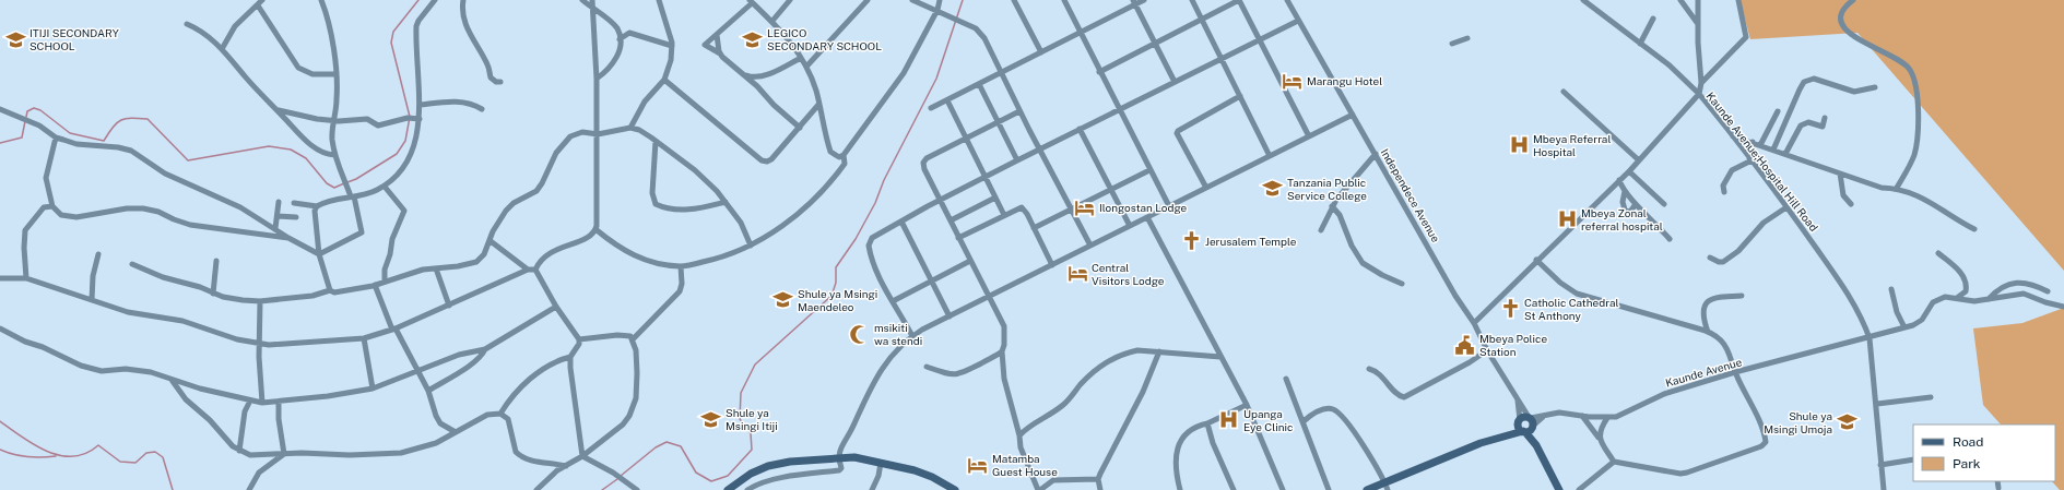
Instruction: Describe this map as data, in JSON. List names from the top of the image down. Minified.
{"streets":{"street":["Kaunde Avenue;Hospital Hill Road","Independece Avenue","Kaunde Avenue"]},"crossings":[["Kaunde Avenue;Hospital Hill Road","Independece Avenue"],["Kaunde Avenue;Hospital Hill Road","Kaunde Avenue"],["Independece Avenue","Kaunde Avenue"]],"places":{"school or university":["ITIJI SECONDARY SCHOOL","LEGICO SECONDARY SCHOOL","Tanzania Public Service College","Shule ya Msingi Maendeleo","Shule ya Msingi Itiji","Shule ya Msingi Umoja"],"hotel":["Marangu Hotel","Ilongostan Lodge","Central Visitors Lodge","Matamba Guest House"],"hospital":["Mbeya Referral Hospital","Mbeya Zonal referral hospital","Upanga Eye Clinic"],"church":["Jerusalem Temple","Catholic Cathedral St Anthony"],"mosque":["msikiti wa stendi"],"public building":["Mbeya Police Station"]},"legend":["Road","Park"]}
